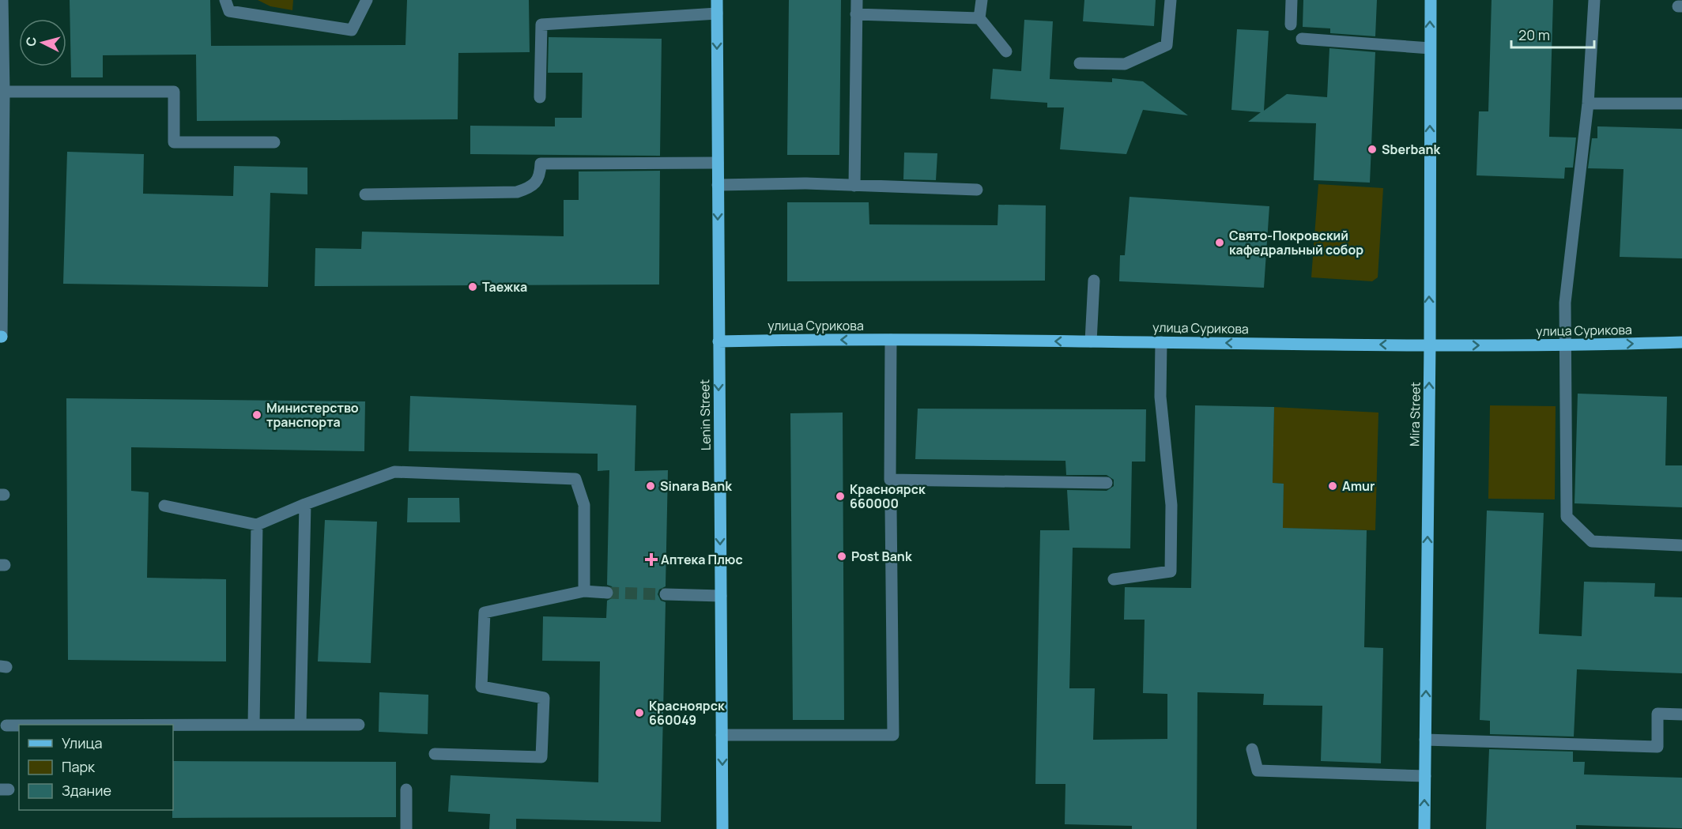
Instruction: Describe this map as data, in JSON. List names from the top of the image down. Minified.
{"streets":{"main road":["улица Сурикова","Mira Street","Lenin Street"]},"crossings":[["улица Сурикова","Mira Street"],["улица Сурикова","Lenin Street"]],"one_way":["Mira Street","Lenin Street"],"places":{"other":["Sberbank","Свято-Покровский кафедральный собор","Таежка","Министерство транспорта","Sinara Bank","Amur","Красноярск 660000","Post Bank","Красноярск 660049"],"health":["Аптека Плюс"]},"legend":["Улица","Парк","Здание"],"scale_bar":"20 m","north":"left"}
